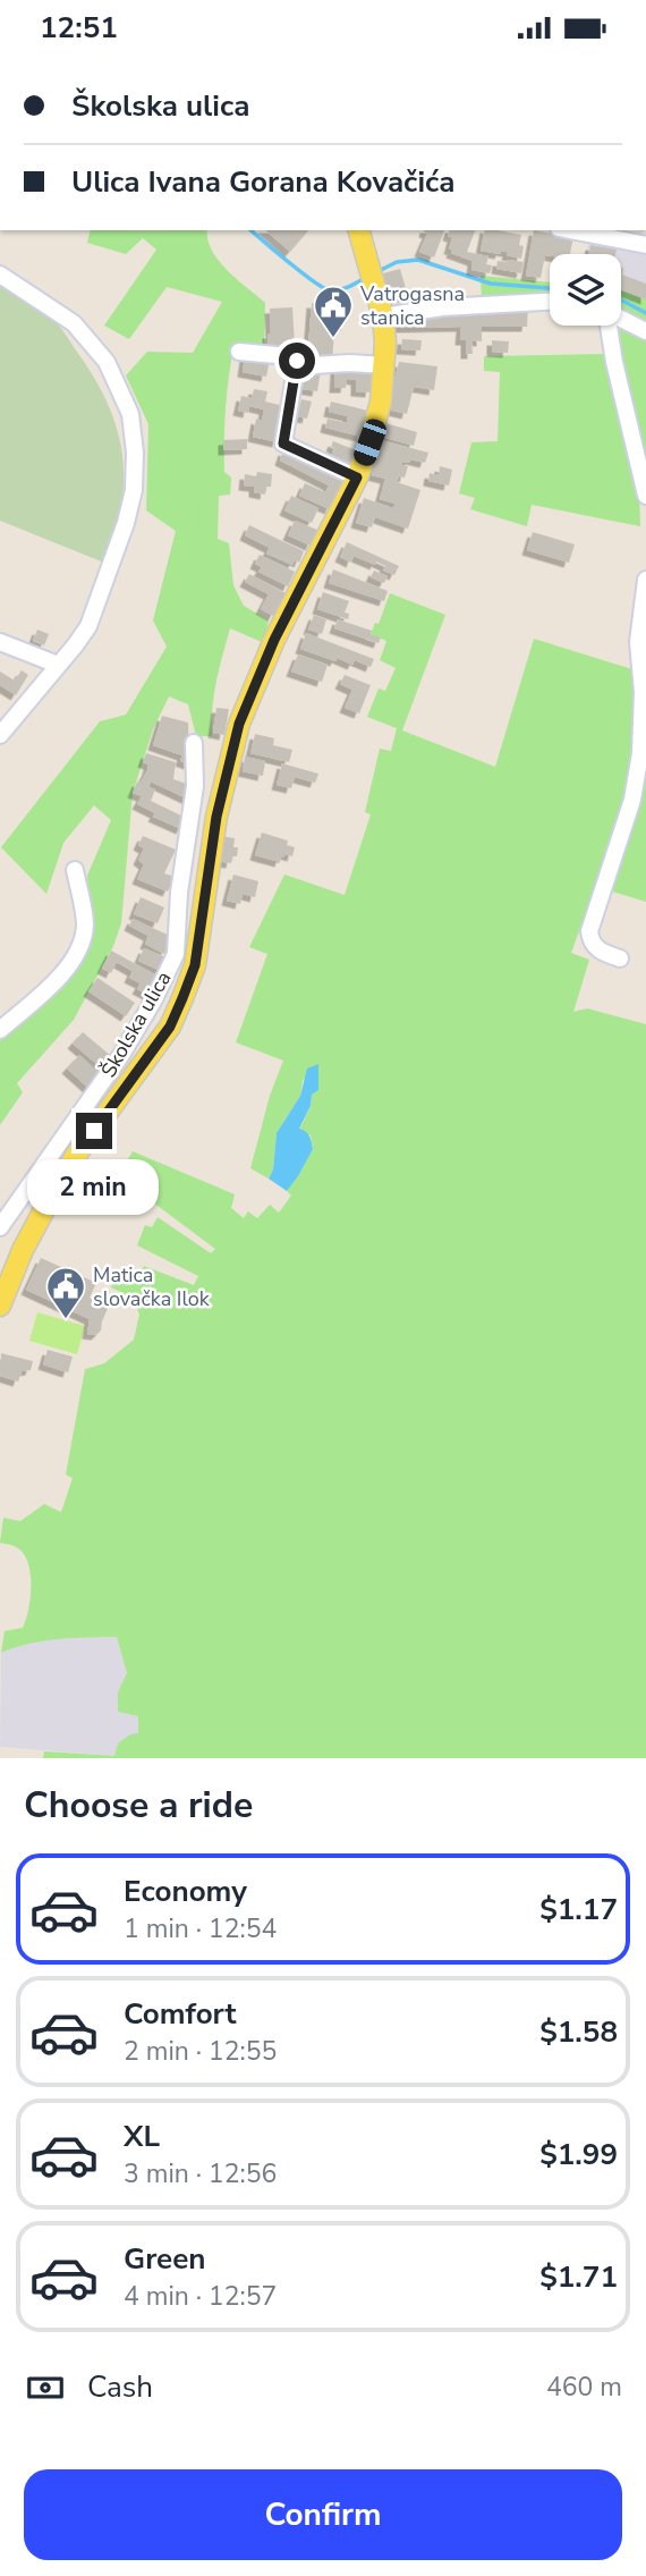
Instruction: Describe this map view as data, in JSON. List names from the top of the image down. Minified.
{"streets":{"street":["Školska ulica"]},"places":{"public building":["Vatrogasna stanica","Matica slovačka Ilok"]},"page":{"status":"12:51","banner":["Školska ulica","Ulica Ivana Gorana Kovačića"],"bubble":"2 min","heading":"Choose a ride","list":[{"name":"Economy","note":"1 min · 12:54","value":"$1.17"},{"name":"Comfort","note":"2 min · 12:55","value":"$1.58"},{"name":"XL","note":"3 min · 12:56","value":"$1.99"},{"name":"Green","note":"4 min · 12:57","value":"$1.71"}],"pay":["Cash","460 m"],"buttons":"Confirm"}}
